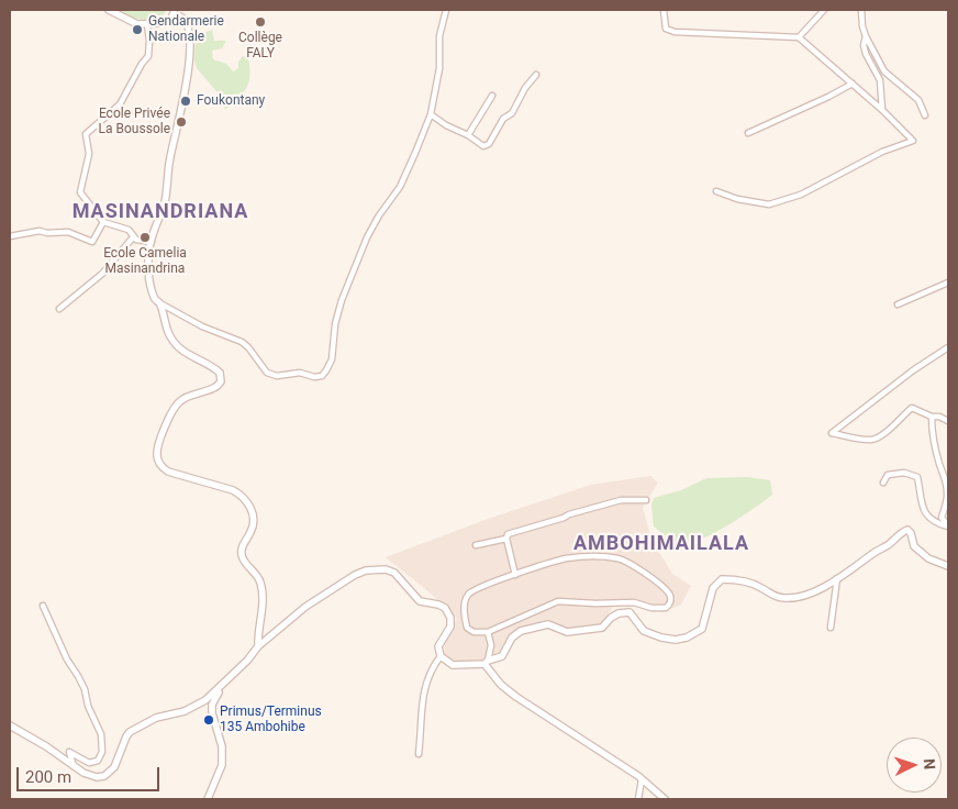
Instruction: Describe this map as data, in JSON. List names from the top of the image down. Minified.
{"districts":["MASINANDRIANA","AMBOHIMAILALA"],"places":["Collège FALY","Gendarmerie Nationale","Foukontany","Ecole Privée La Boussole","Ecole Camelia Masinandrina","Primus/Terminus 135 Ambohibe"],"scale_bar":"200 m","north":"right"}
